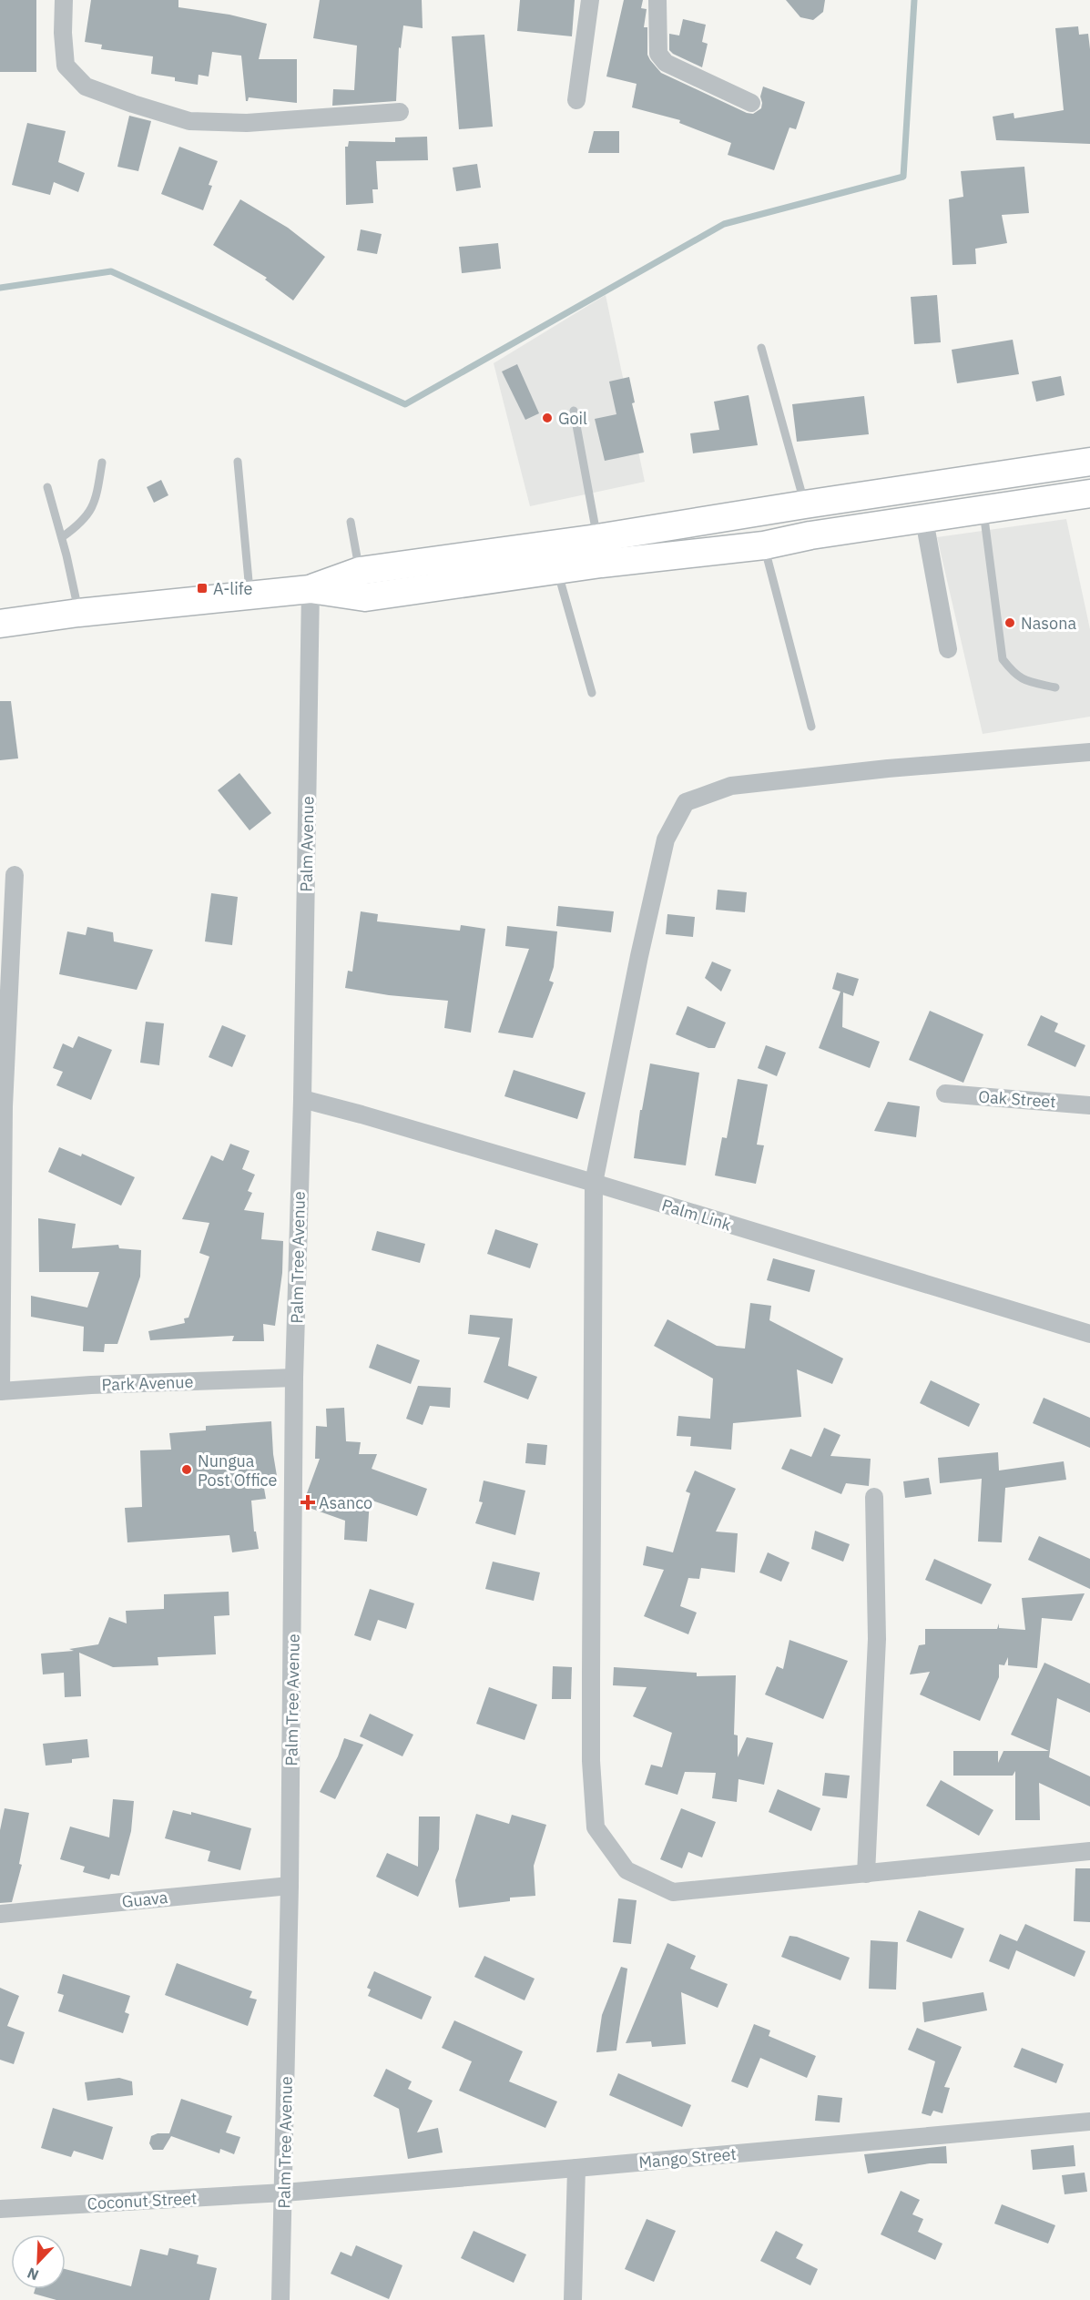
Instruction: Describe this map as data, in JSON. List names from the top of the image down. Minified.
{"streets":{"street":["Palm Avenue","Oak Street","Palm Link","Palm Tree Avenue","Park Avenue","Guava","Mango Street","Coconut Street"]},"crossings":[["Palm Avenue","Palm Link"],["Palm Avenue","Palm Tree Avenue"],["Palm Link","Palm Tree Avenue"],["Palm Tree Avenue","Park Avenue"],["Palm Tree Avenue","Guava"],["Palm Tree Avenue","Mango Street"],["Palm Tree Avenue","Coconut Street"],["Mango Street","Coconut Street"]],"places":{"other":["Goil","Nasona","Nungua Post Office"],"transit":["A-life"],"health":["Asanco"]},"north":"bottom left"}
